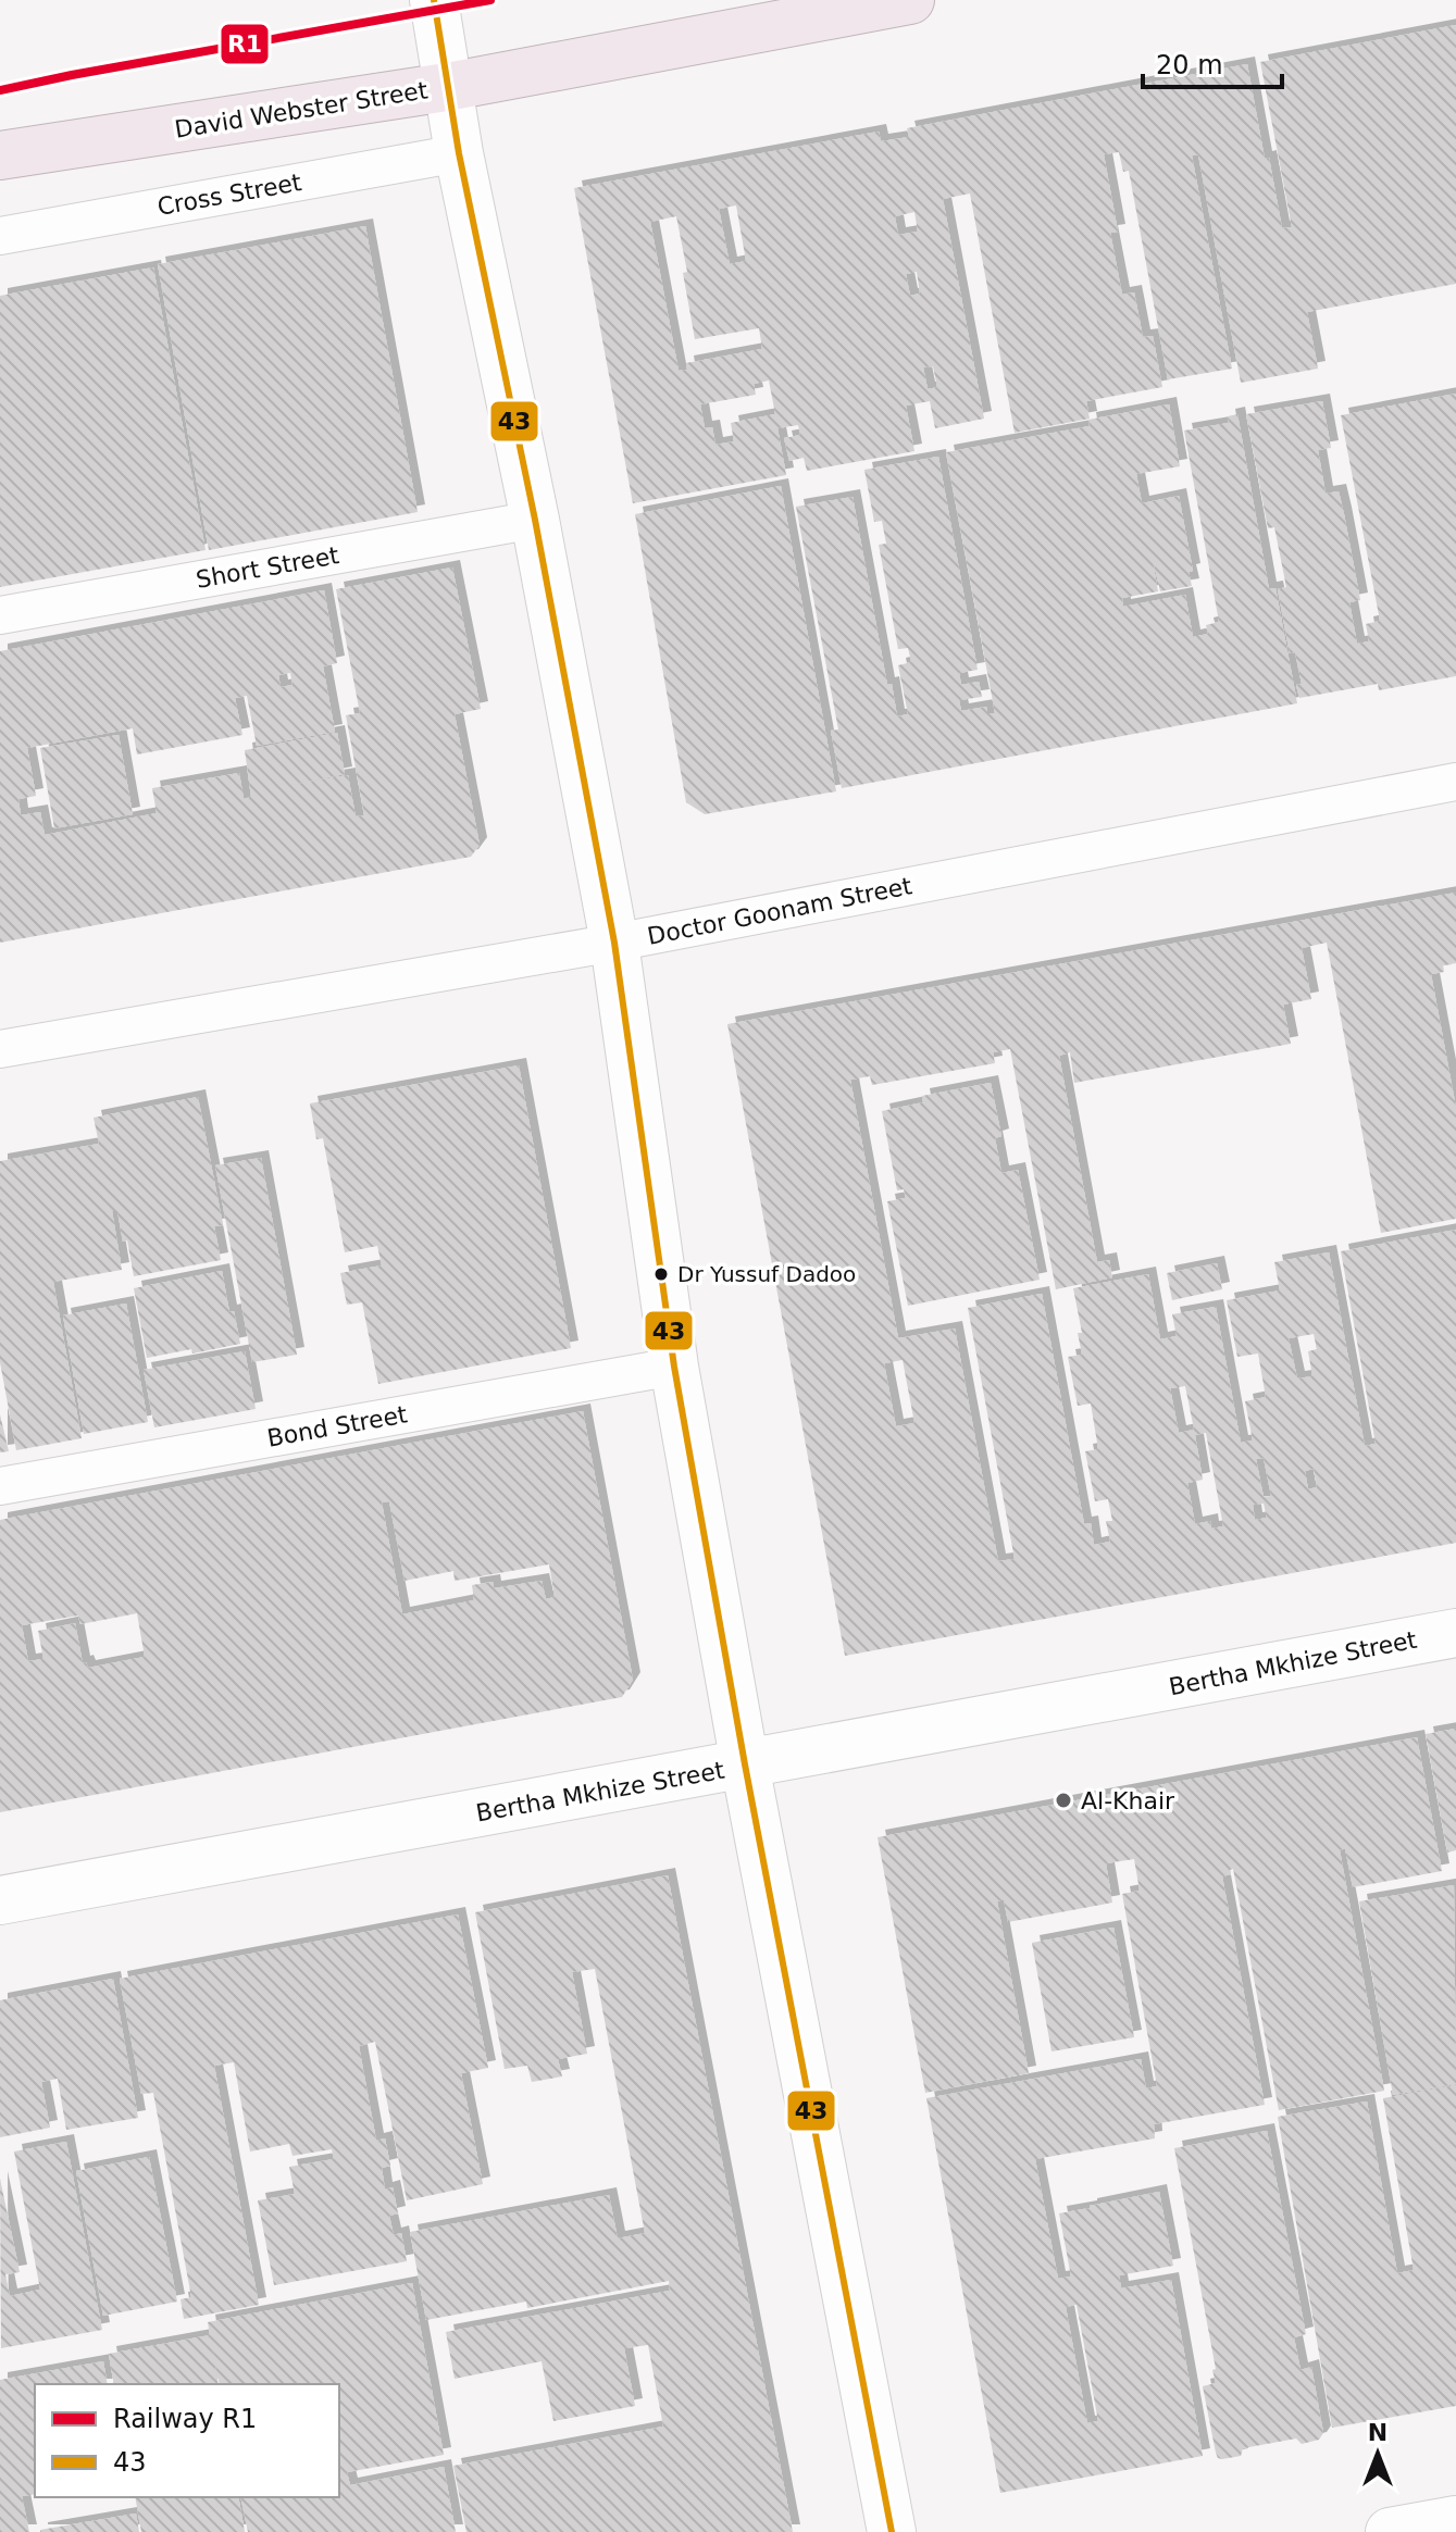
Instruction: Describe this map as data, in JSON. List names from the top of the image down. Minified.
{"streets":{"highway":["David Webster Street"],"street":["Cross Street","Short Street","Doctor Goonam Street","Bond Street","Bertha Mkhize Street"]},"places":["Dr Yussuf Dadoo","Al-Khair"],"lines":["rail line R1","transit line 43"],"legend":["Railway R1","43"],"scale_bar":"20 m","north":"top"}
